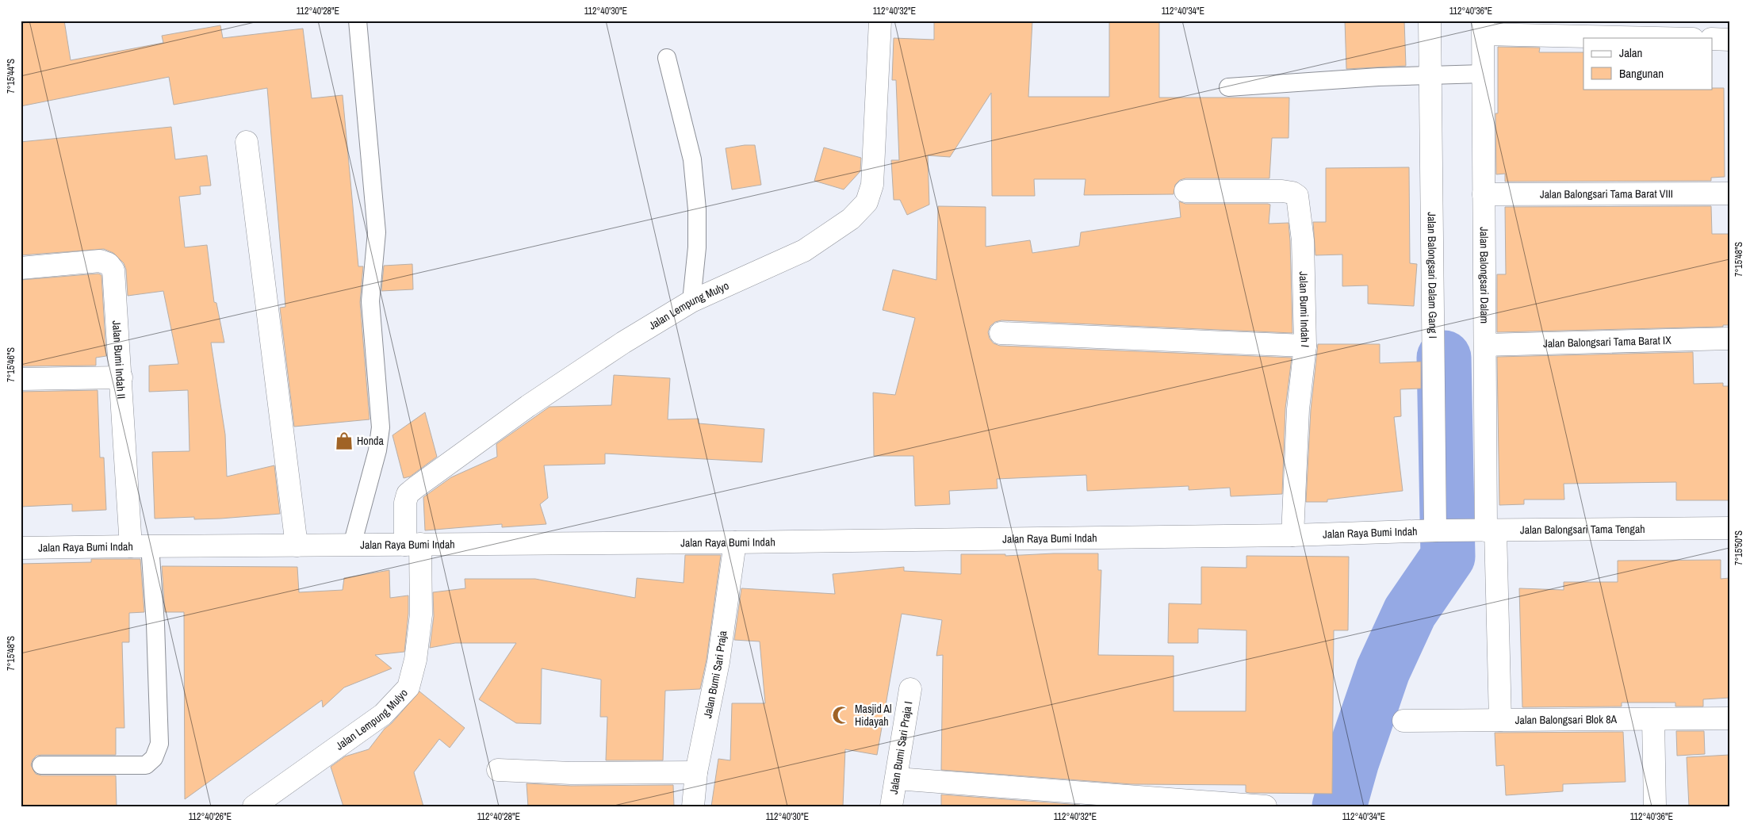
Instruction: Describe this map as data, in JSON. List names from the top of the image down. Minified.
{"streets":{"street":["Jalan Balongsari Tama Barat VIII","Jalan Balongsari Dalam Gang I","Jalan Balongsari Dalam","Jalan Lempung Mulyo","Jalan Bumi Indah I","Jalan Balongsari Tama Barat IX","Jalan Bumi Indah II","Jalan Balongsari Tama Tengah","Jalan Raya Bumi Indah","Jalan Bumi Sari Praja","Jalan Balongsari Blok 8A","Jalan Bumi Sari Praja I"]},"crossings":[["Jalan Balongsari Tama Barat VIII","Jalan Balongsari Dalam"],["Jalan Balongsari Dalam Gang I","Jalan Balongsari Tama Tengah"],["Jalan Balongsari Dalam Gang I","Jalan Raya Bumi Indah"],["Jalan Balongsari Dalam","Jalan Balongsari Tama Barat IX"],["Jalan Balongsari Dalam","Jalan Balongsari Tama Tengah"],["Jalan Balongsari Dalam","Jalan Balongsari Blok 8A"],["Jalan Lempung Mulyo","Jalan Raya Bumi Indah"],["Jalan Bumi Indah I","Jalan Raya Bumi Indah"],["Jalan Bumi Indah II","Jalan Raya Bumi Indah"],["Jalan Balongsari Tama Tengah","Jalan Raya Bumi Indah"],["Jalan Raya Bumi Indah","Jalan Bumi Sari Praja"]],"places":{"shop":["Honda"],"mosque":["Masjid Al Hidayah"]},"legend":["Jalan","Bangunan"],"coordinates":["112°40'28\"E","112°40'30\"E","112°40'32\"E","112°40'34\"E","112°40'36\"E","7°15'44\"S","7°15'48\"S","7°15'46\"S","7°15'50\"S","112°40'26\"E"]}
